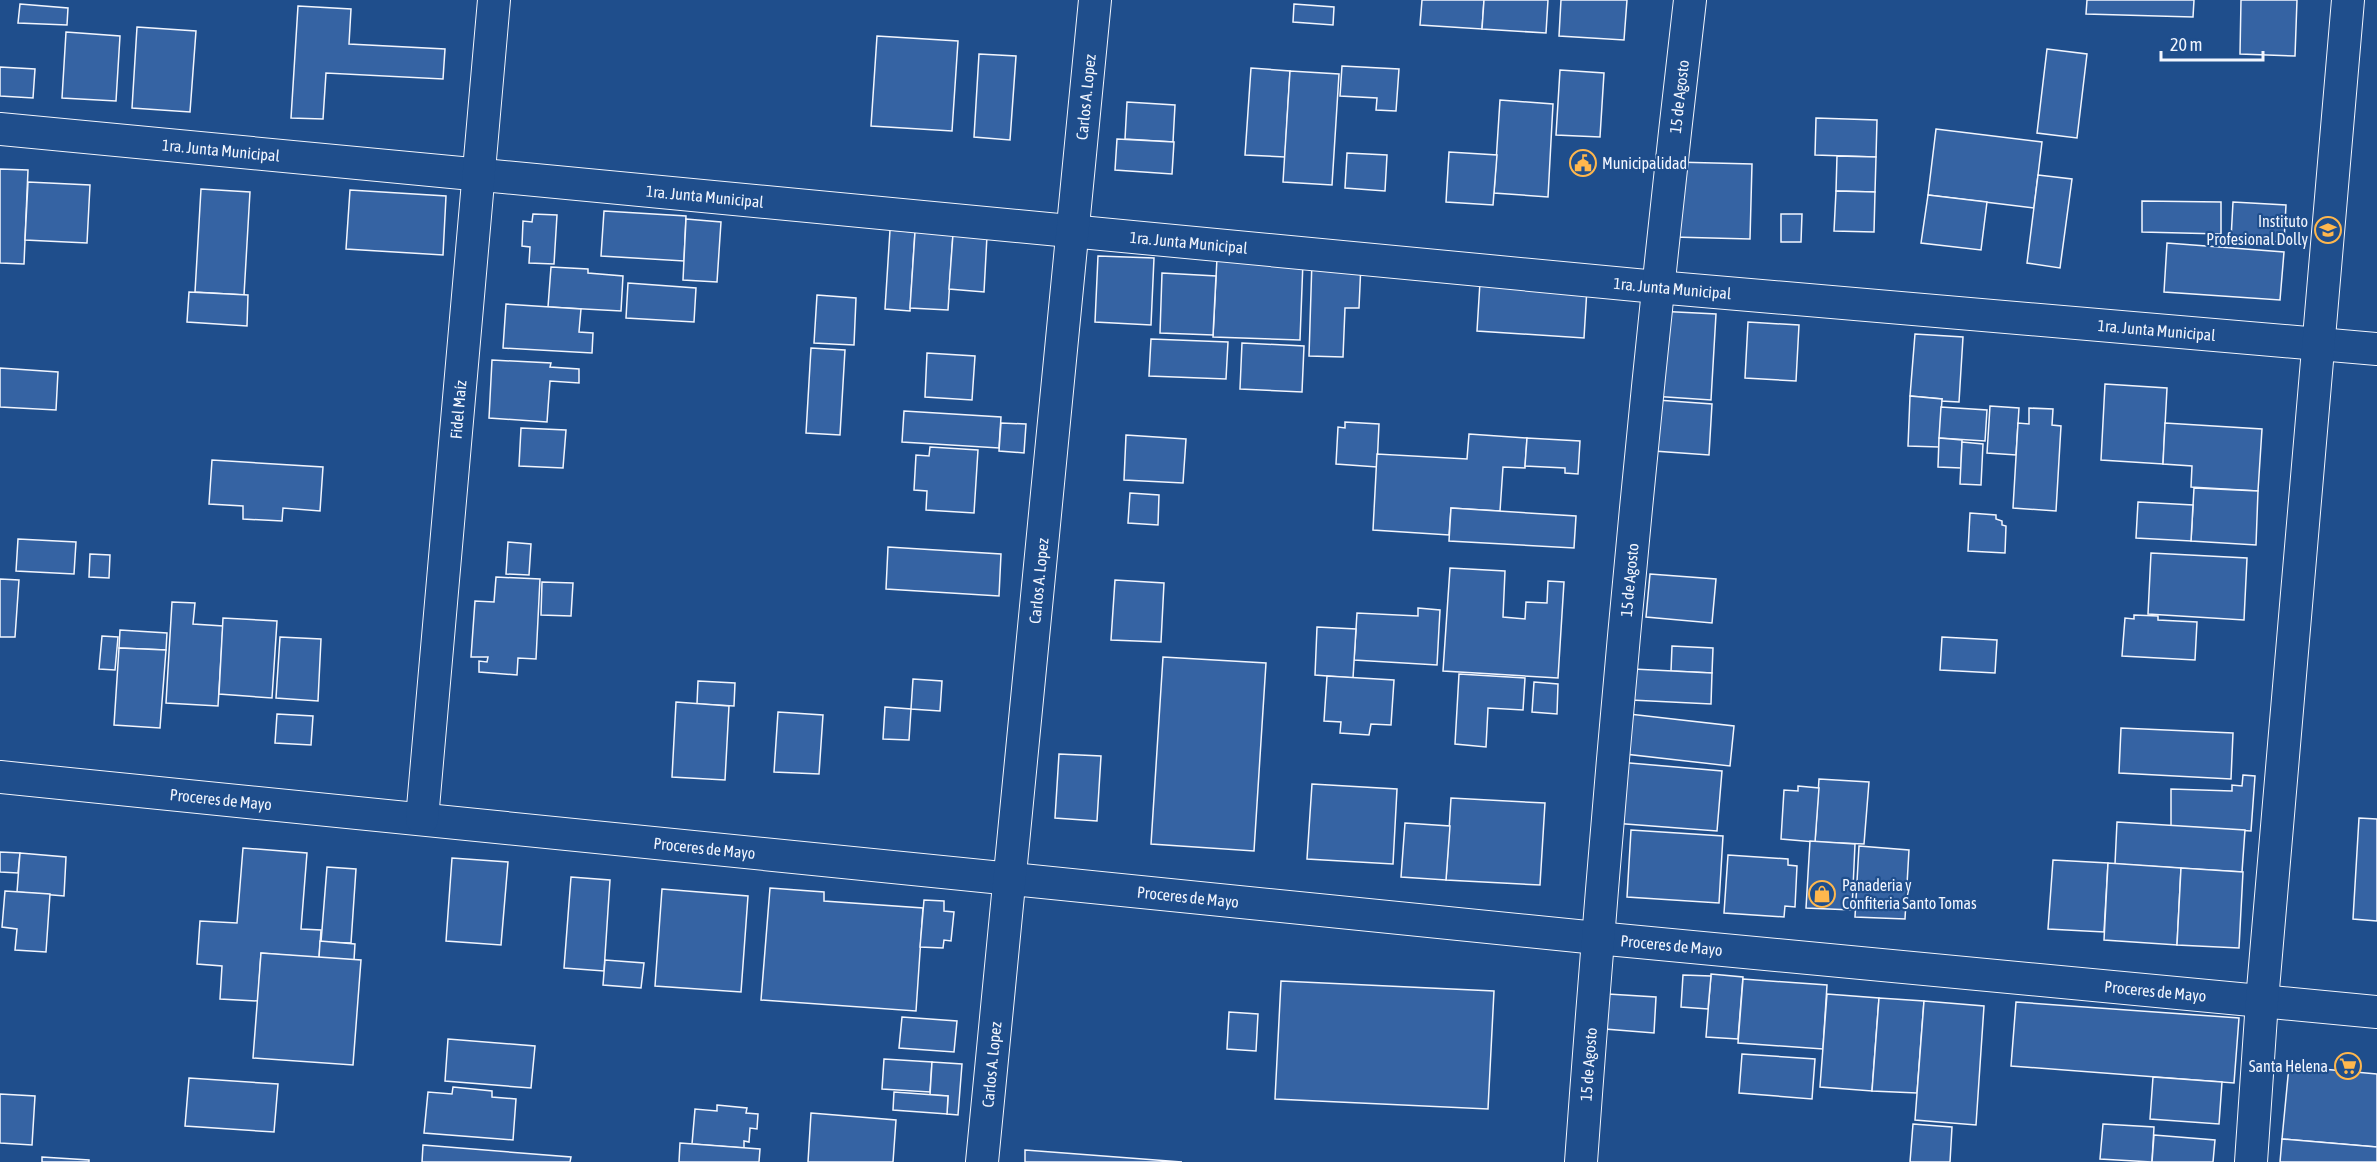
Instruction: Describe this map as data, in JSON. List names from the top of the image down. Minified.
{"streets":{"street":["Carlos A. Lopez","15 de Agosto","1ra. Junta Municipal","Fidel Maíz","Proceres de Mayo"]},"crossings":[["Carlos A. Lopez","1ra. Junta Municipal"],["Carlos A. Lopez","Proceres de Mayo"],["15 de Agosto","1ra. Junta Municipal"],["15 de Agosto","Proceres de Mayo"],["1ra. Junta Municipal","Fidel Maíz"],["Fidel Maíz","Proceres de Mayo"]],"places":{"public building":["Municipalidad"],"school or university":["Instituto Profesional Dolly"],"shop":["Panaderia y Confiteria Santo Tomas"],"supermarket":["Santa Helena"]},"scale_bar":"20 m"}
